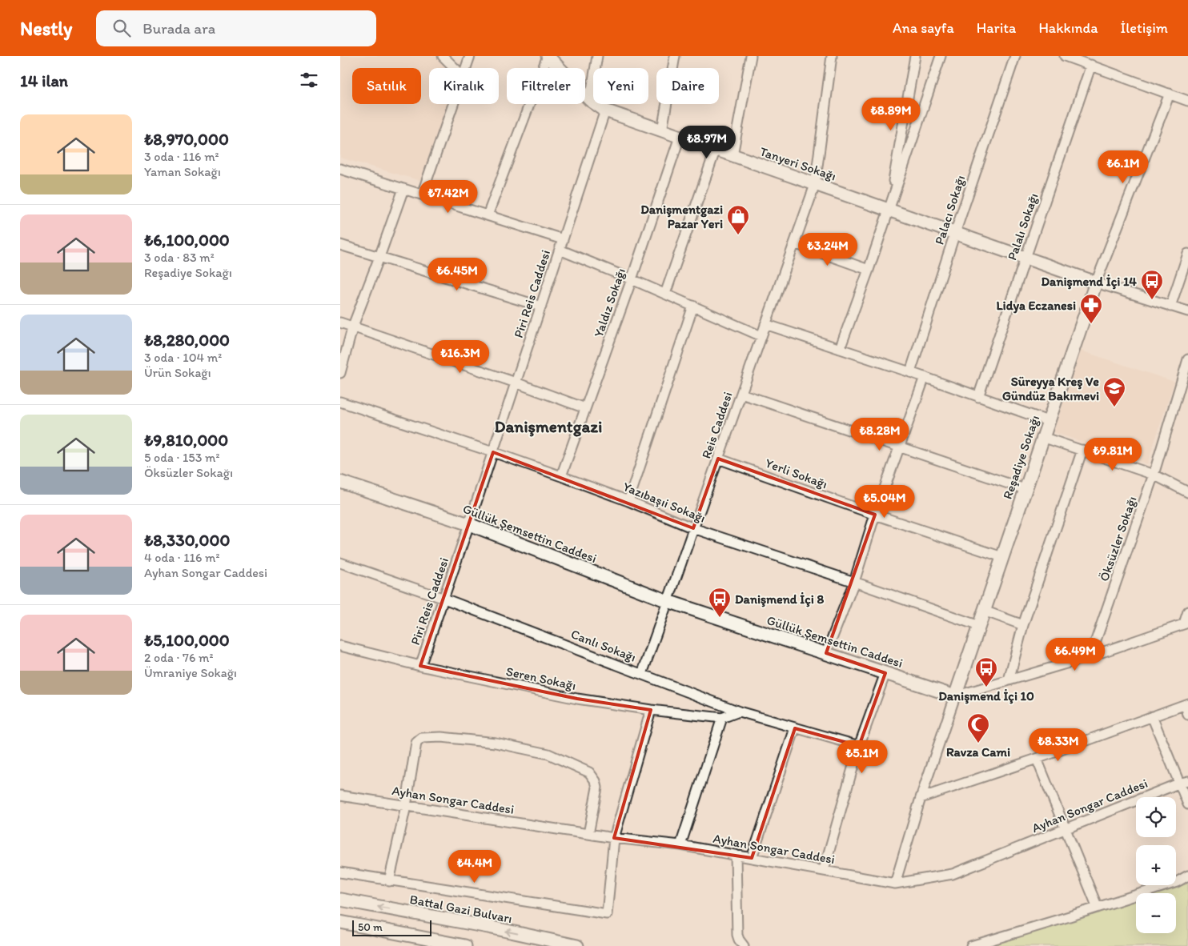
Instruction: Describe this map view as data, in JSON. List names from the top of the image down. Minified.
{"streets":{"street":["Tanyeri Sokağı","Palacı Sokağı","Palalı Sokağı","Piri Reis Caddesi","Yaldız Sokağı","Reis Caddesi","Reşadiye Sokağı","Yerli Sokağı","Yazıbaşıi Sokağı","Güllük Şemsettin Caddesi","Öksüzler Sokağı","Canlı Sokağı","Seren Sokağı","Ayhan Songar Caddesi","Battal Gazi Bulvarı"]},"crossings":[["Tanyeri Sokağı","Palacı Sokağı"],["Tanyeri Sokağı","Palalı Sokağı"],["Tanyeri Sokağı","Piri Reis Caddesi"],["Tanyeri Sokağı","Yaldız Sokağı"],["Tanyeri Sokağı","Reis Caddesi"],["Tanyeri Sokağı","Reşadiye Sokağı"],["Piri Reis Caddesi","Yazıbaşıi Sokağı"],["Piri Reis Caddesi","Güllük Şemsettin Caddesi"],["Piri Reis Caddesi","Canlı Sokağı"],["Piri Reis Caddesi","Seren Sokağı"],["Yaldız Sokağı","Yazıbaşıi Sokağı"],["Reis Caddesi","Yerli Sokağı"],["Reis Caddesi","Yazıbaşıi Sokağı"],["Reis Caddesi","Güllük Şemsettin Caddesi"],["Reis Caddesi","Canlı Sokağı"],["Reşadiye Sokağı","Yerli Sokağı"],["Reşadiye Sokağı","Yazıbaşıi Sokağı"],["Reşadiye Sokağı","Güllük Şemsettin Caddesi"],["Canlı Sokağı","Seren Sokağı"]],"districts":["Danişmentgazi"],"places":{"shop":["Danişmentgazi Pazar Yeri"],"bus stop":["Danişmend İçi 14","Danişmend İçi 8","Danişmend İçi 10"],"pharmacy":["Lidya Eczanesi"],"school or university":["Süreyya Kreş Ve Gündüz Bakımevi"],"mosque":["Ravza Cami"]},"scale_bar":"50 m","page":{"header":"Nestly","search":"Burada ara","nav":["Ana sayfa","Harita","Hakkında","İletişim"],"heading":"14 ilan","chip":["Satılık","Kiralık","Filtreler","Yeni","Daire"],"price":["₺8.89M","₺8.97M","₺6.1M","₺7.42M","₺3.24M","₺6.45M","₺16.3M","₺8.28M","₺9.81M","₺5.04M","₺6.49M","₺8.33M","₺5.1M","₺4.4M"],"list":[{"name":"₺8,970,000","note":"3 oda · 116 m² · Yaman Sokağı"},{"name":"₺6,100,000","note":"3 oda · 83 m² · Reşadiye Sokağı"},{"name":"₺8,280,000","note":"3 oda · 104 m² · Ürün Sokağı"},{"name":"₺9,810,000","note":"5 oda · 153 m² · Öksüzler Sokağı"},{"name":"₺8,330,000","note":"4 oda · 116 m² · Ayhan Songar Caddesi"},{"name":"₺5,100,000","note":"2 oda · 76 m² · Ümraniye Sokağı"}],"map_buttons":["+","−"],"scale":"50 m"}}
